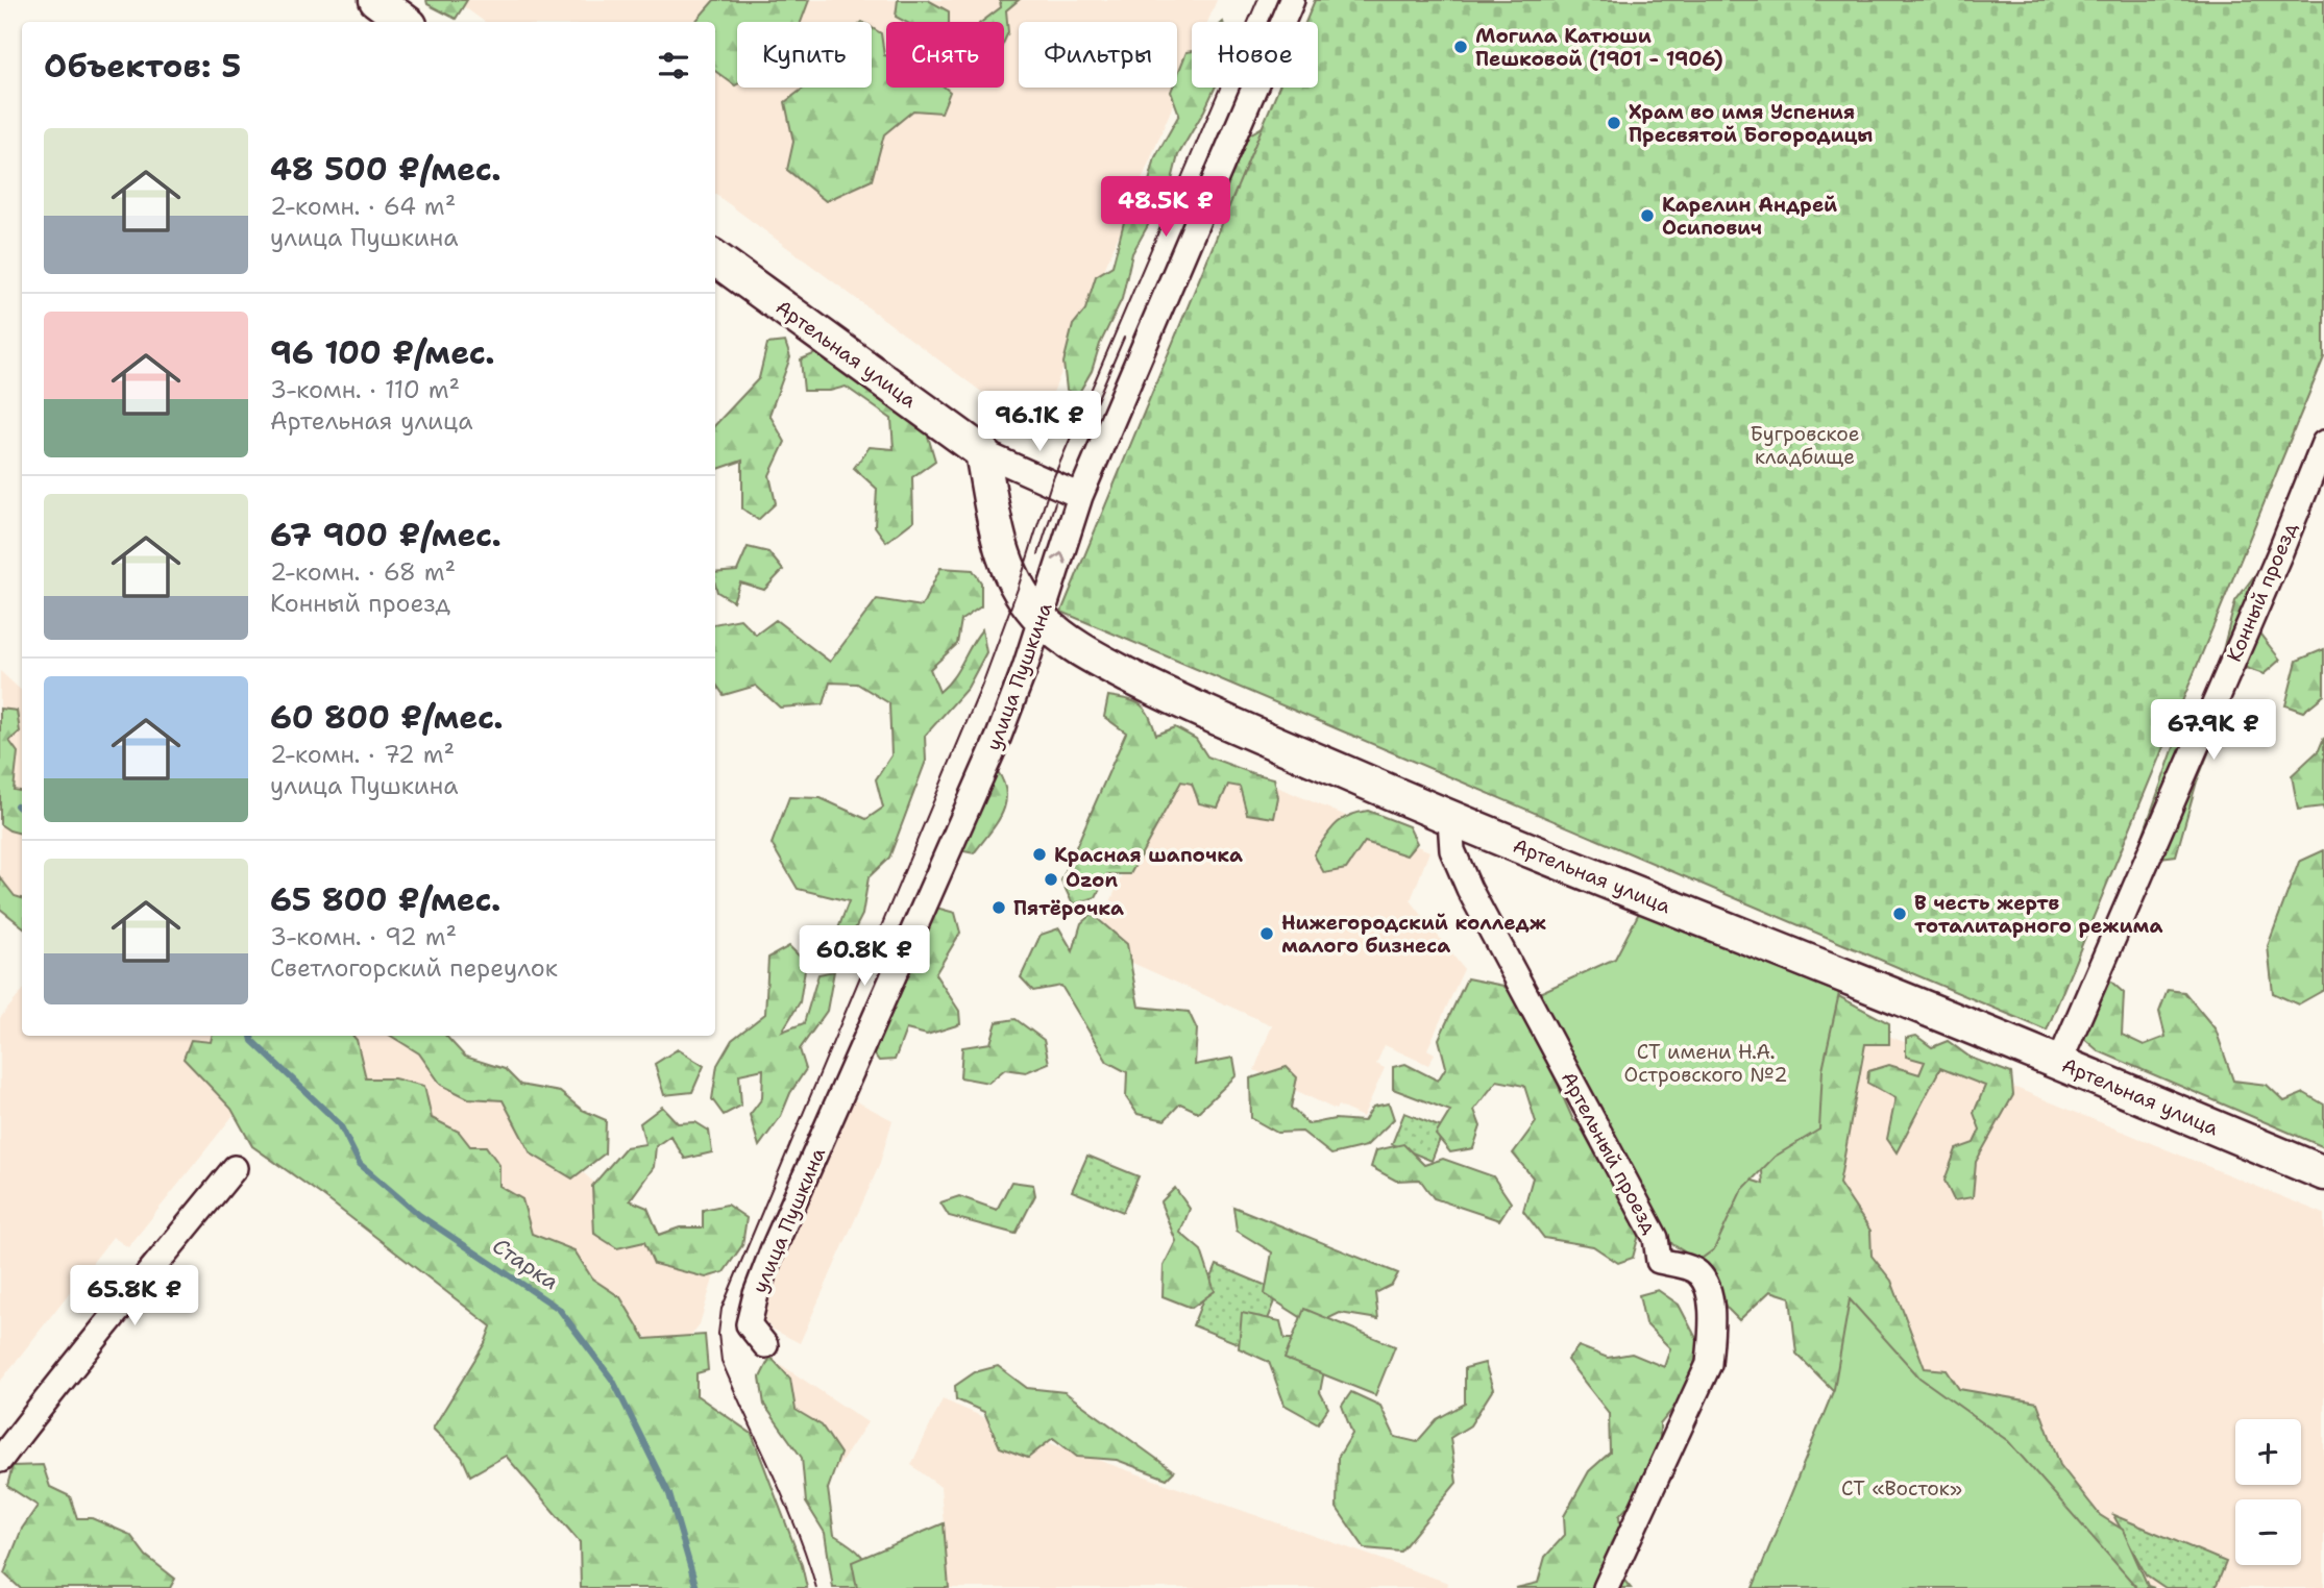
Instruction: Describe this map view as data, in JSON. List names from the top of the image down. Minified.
{"streets":{"street":["Артельная улица","Конный проезд","улица Пушкина","Артельный проезд"]},"crossings":[["Артельная улица","Конный проезд"],["Артельная улица","улица Пушкина"],["Артельная улица","Артельный проезд"]],"water":["Старка"],"parks":["Бугровское кладбище","СТ имени Н.А. Островского №2","СТ «Восток»"],"places":["Могила Катюши Пешковой (1901 - 1906)","Храм во имя Успения Пресвятой Богородицы","Карелин Андрей Осипович","Красная шапочка","Ozon","Пятёрочка","В честь жертв тоталитарного режима","Нижегородский колледж малого бизнеса"],"page":{"chip":["Купить","Снять","Фильтры","Новое"],"heading":"Объектов: 5","list":[{"name":"48 500 ₽/мес.","note":"2-комн. · 64 m² · улица Пушкина"},{"name":"96 100 ₽/мес.","note":"3-комн. · 110 m² · Артельная улица"},{"name":"67 900 ₽/мес.","note":"2-комн. · 68 m² · Конный проезд"},{"name":"60 800 ₽/мес.","note":"2-комн. · 72 m² · улица Пушкина"},{"name":"65 800 ₽/мес.","note":"3-комн. · 92 m² · Светлогорский переулок"}],"price":["48.5K ₽","96.1K ₽","67.9K ₽","60.8K ₽","65.8K ₽"],"map_buttons":["+","−"]}}
